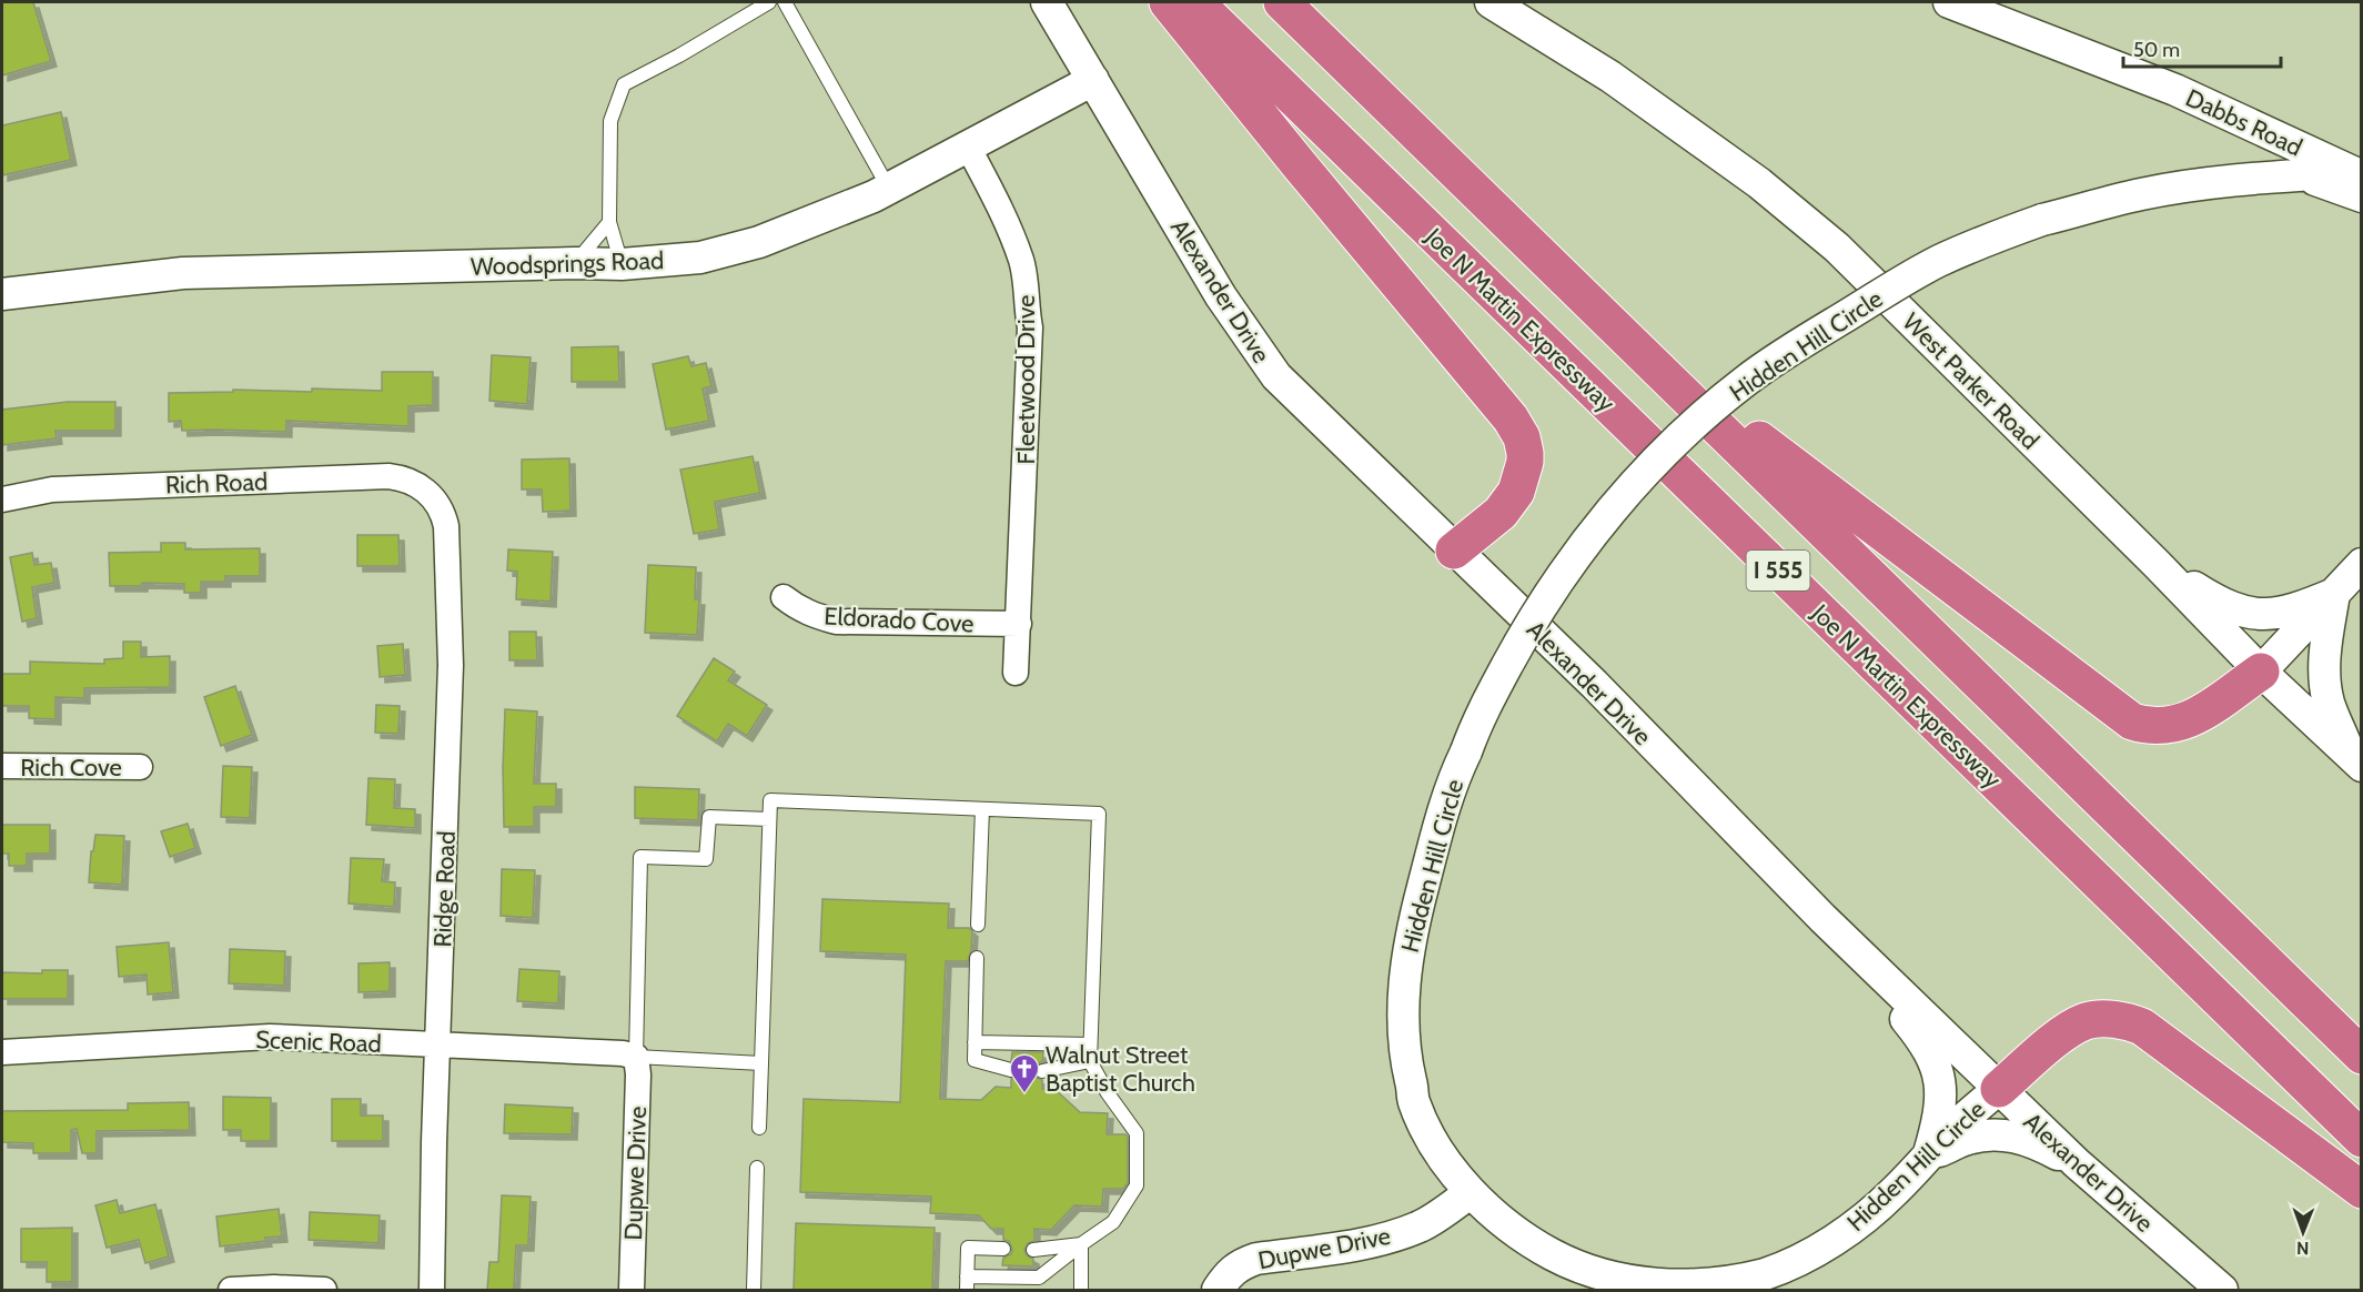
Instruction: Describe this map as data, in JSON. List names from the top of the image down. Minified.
{"streets":{"highway":["Joe N Martin Expressway","I 555"],"street":["Dabbs Road","Woodsprings Road","Alexander Drive","Hidden Hill Circle","Fleetwood Drive","West Parker Road","Rich Road","Eldorado Cove","Rich Cove","Ridge Road","Scenic Road","Dupwe Drive"]},"crossings":[["Dabbs Road","Hidden Hill Circle"],["Woodsprings Road","Alexander Drive"],["Woodsprings Road","Fleetwood Drive"],["Alexander Drive","Hidden Hill Circle"],["Hidden Hill Circle","Dupwe Drive"],["Fleetwood Drive","Eldorado Cove"],["Rich Road","Ridge Road"],["Ridge Road","Scenic Road"],["Scenic Road","Dupwe Drive"]],"places":{"church":["Walnut Street Baptist Church"]},"scale_bar":"50 m","north":"bottom"}
